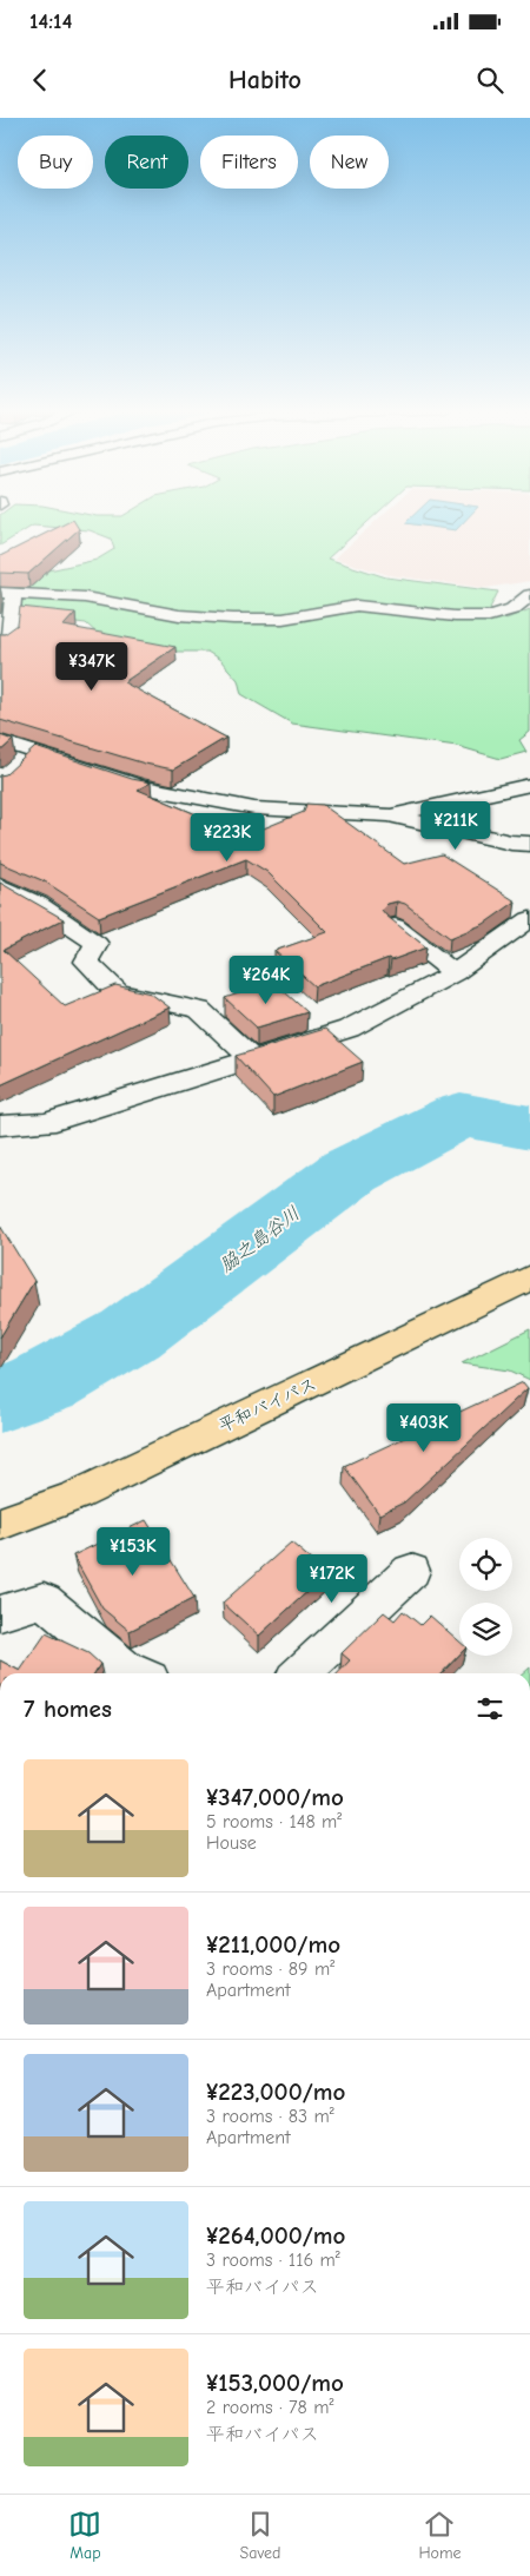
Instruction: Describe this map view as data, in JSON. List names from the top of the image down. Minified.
{"streets":{"highway":["平和バイパス"]},"water":["脇之島谷川"],"page":{"status":"14:14","header":"Habito","chip":["Buy","Rent","Filters","New"],"price":["¥347K","¥211K","¥223K","¥264K","¥403K","¥153K","¥172K"],"heading":"7 homes","list":[{"name":"¥347,000/mo","note":"5 rooms · 148 m² · House"},{"name":"¥211,000/mo","note":"3 rooms · 89 m² · Apartment"},{"name":"¥223,000/mo","note":"3 rooms · 83 m² · Apartment"},{"name":"¥264,000/mo","note":"3 rooms · 116 m² · 平和バイパス"},{"name":"¥153,000/mo","note":"2 rooms · 78 m² · 平和バイパス"}],"tabs":["Map","Saved","Home"]}}
